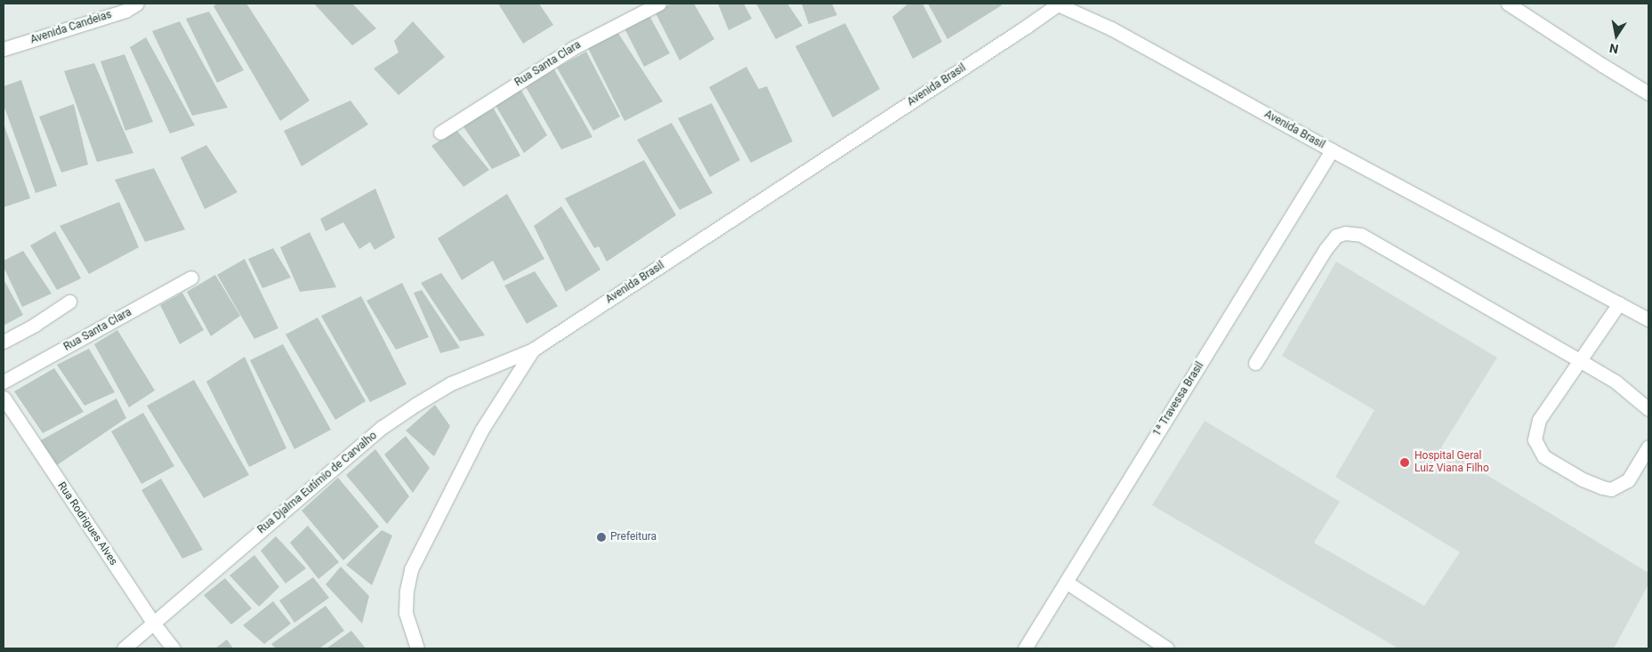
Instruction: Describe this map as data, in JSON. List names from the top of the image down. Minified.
{"streets":{"street":["Avenida Candeias","Rua Santa Clara","Avenida Brasil","1ª Travessa Brasil","Rua Djalma Eutímio de Carvalho","Rua Rodrigues Alves"]},"crossings":[["Avenida Brasil","1ª Travessa Brasil"],["Avenida Brasil","Rua Djalma Eutímio de Carvalho"],["Rua Djalma Eutímio de Carvalho","Rua Rodrigues Alves"]],"places":["Hospital Geral Luiz Viana Filho","Prefeitura"],"north":"bottom"}
